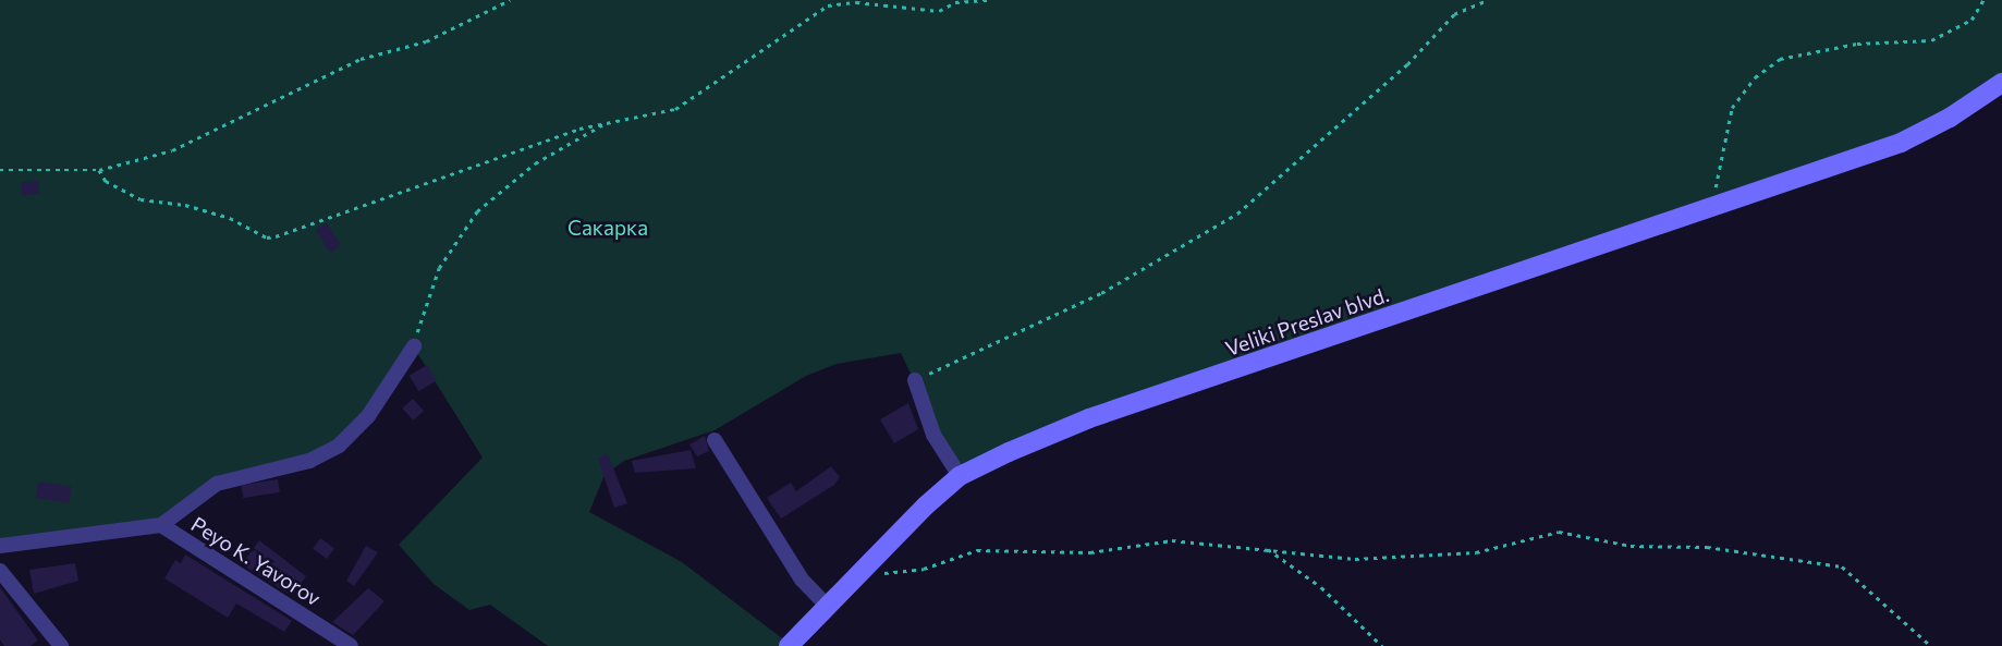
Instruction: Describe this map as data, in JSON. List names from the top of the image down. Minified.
{"streets":{"main road":["Veliki Preslav blvd."],"street":["Peyo K. Yavorov"]},"parks":["Сакарка"]}
